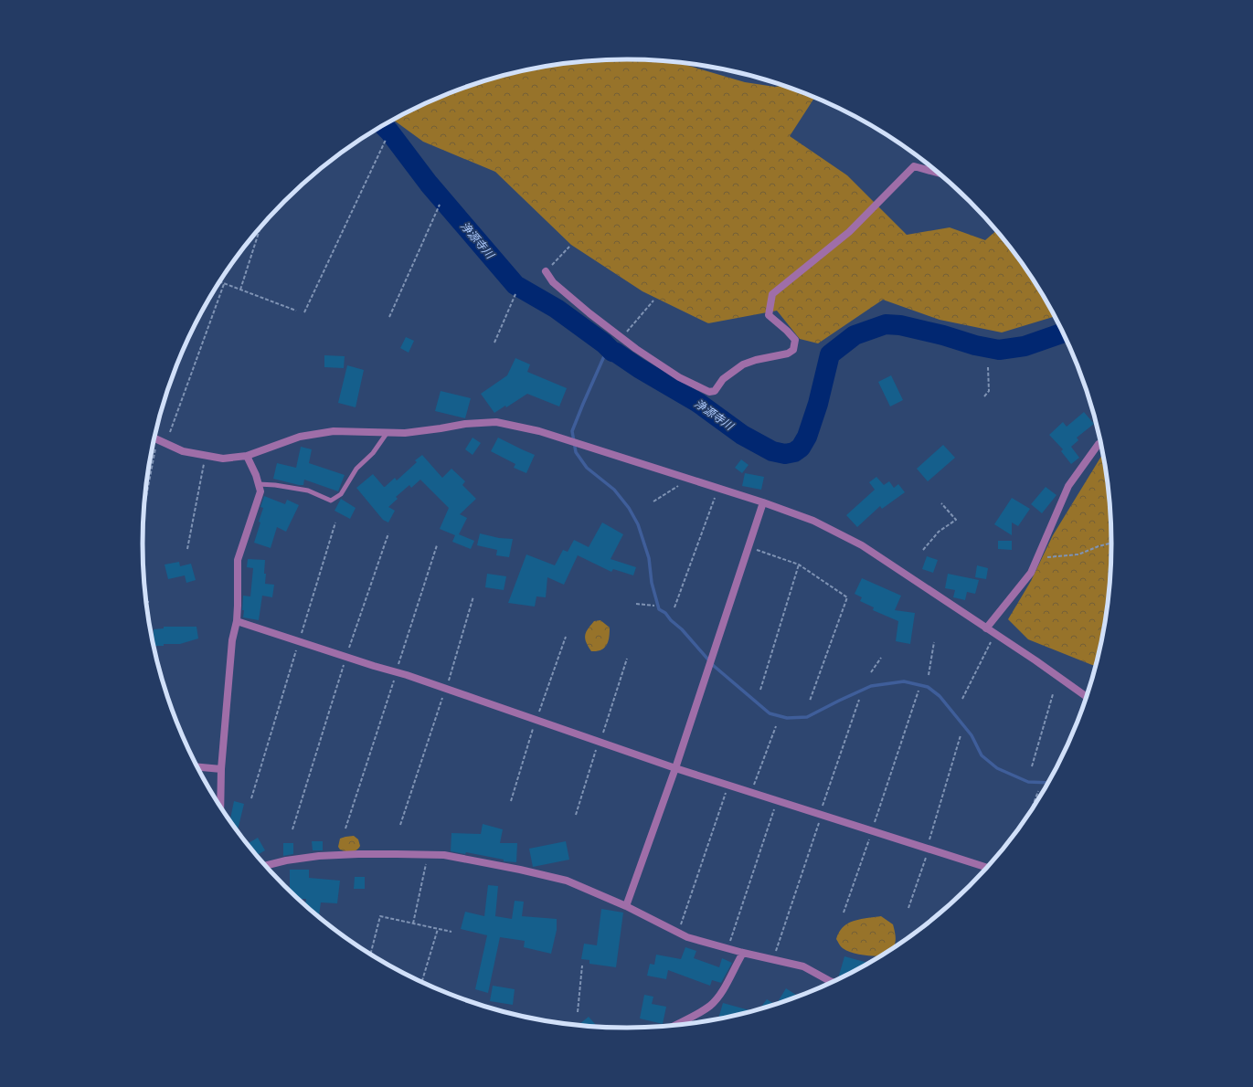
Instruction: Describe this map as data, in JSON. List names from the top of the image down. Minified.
{"water":["浄源寺川"]}
